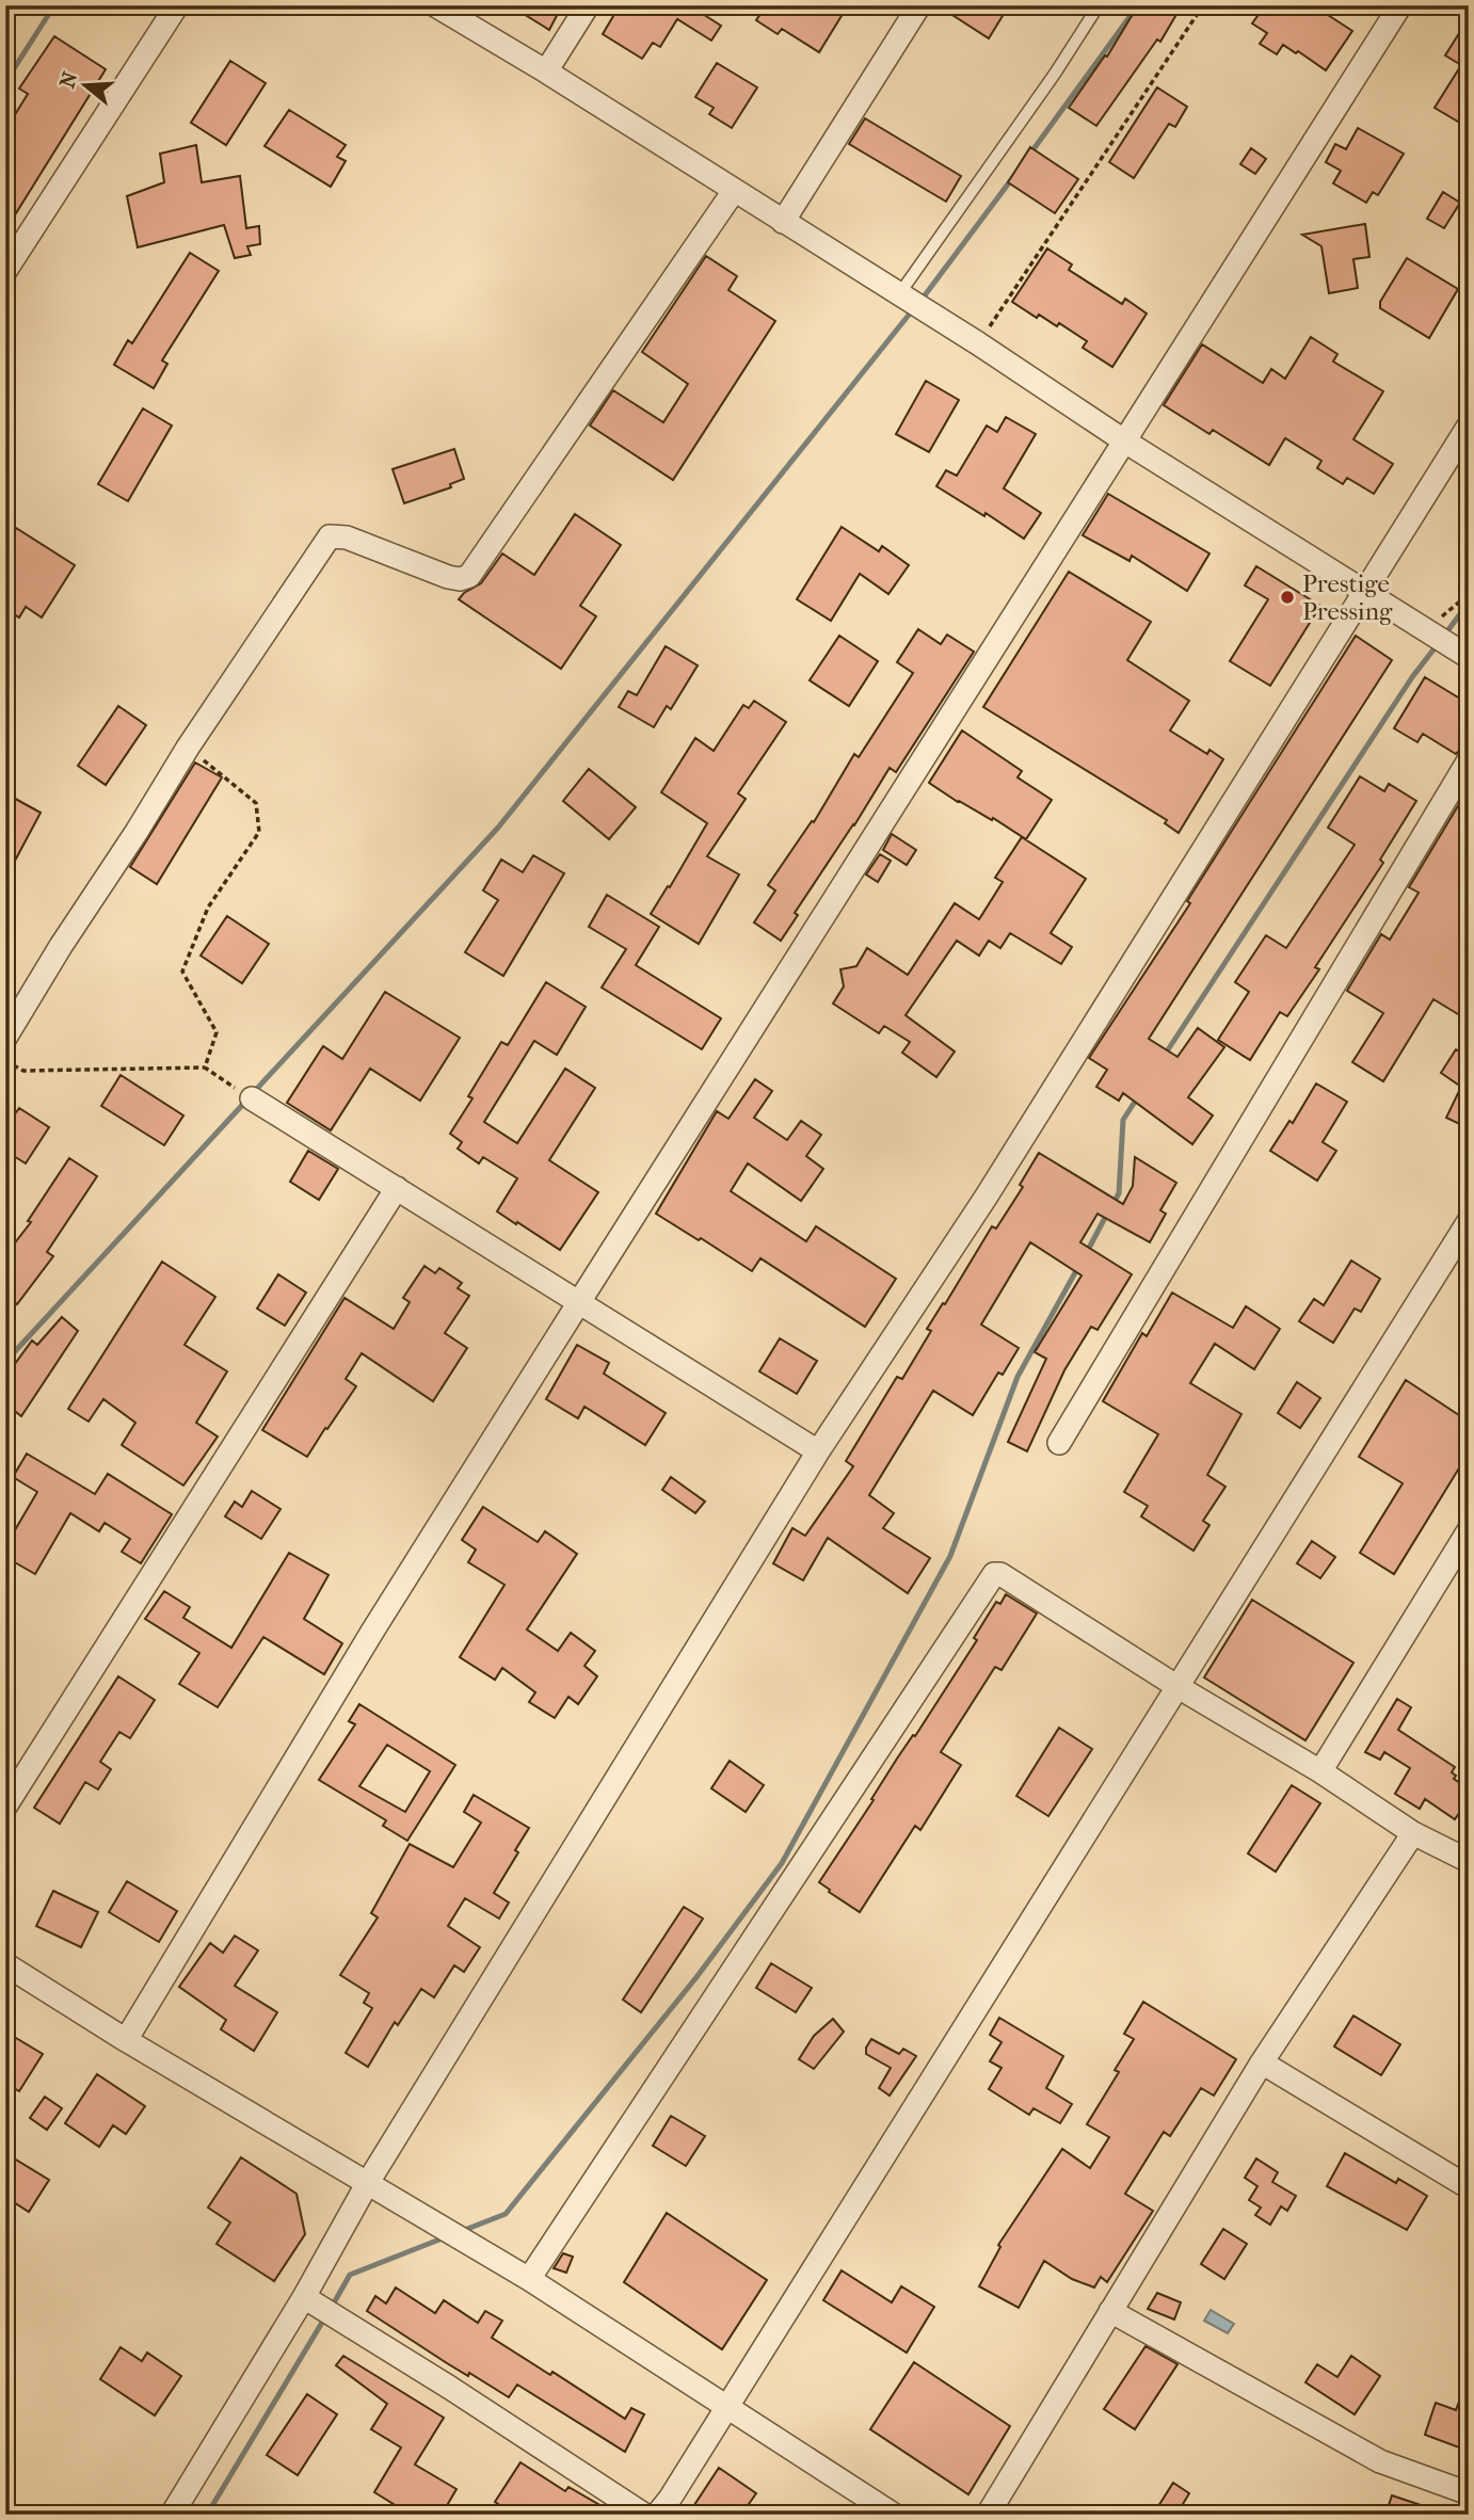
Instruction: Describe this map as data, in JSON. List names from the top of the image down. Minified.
{"places":["Prestige Pressing"],"north":"left"}
